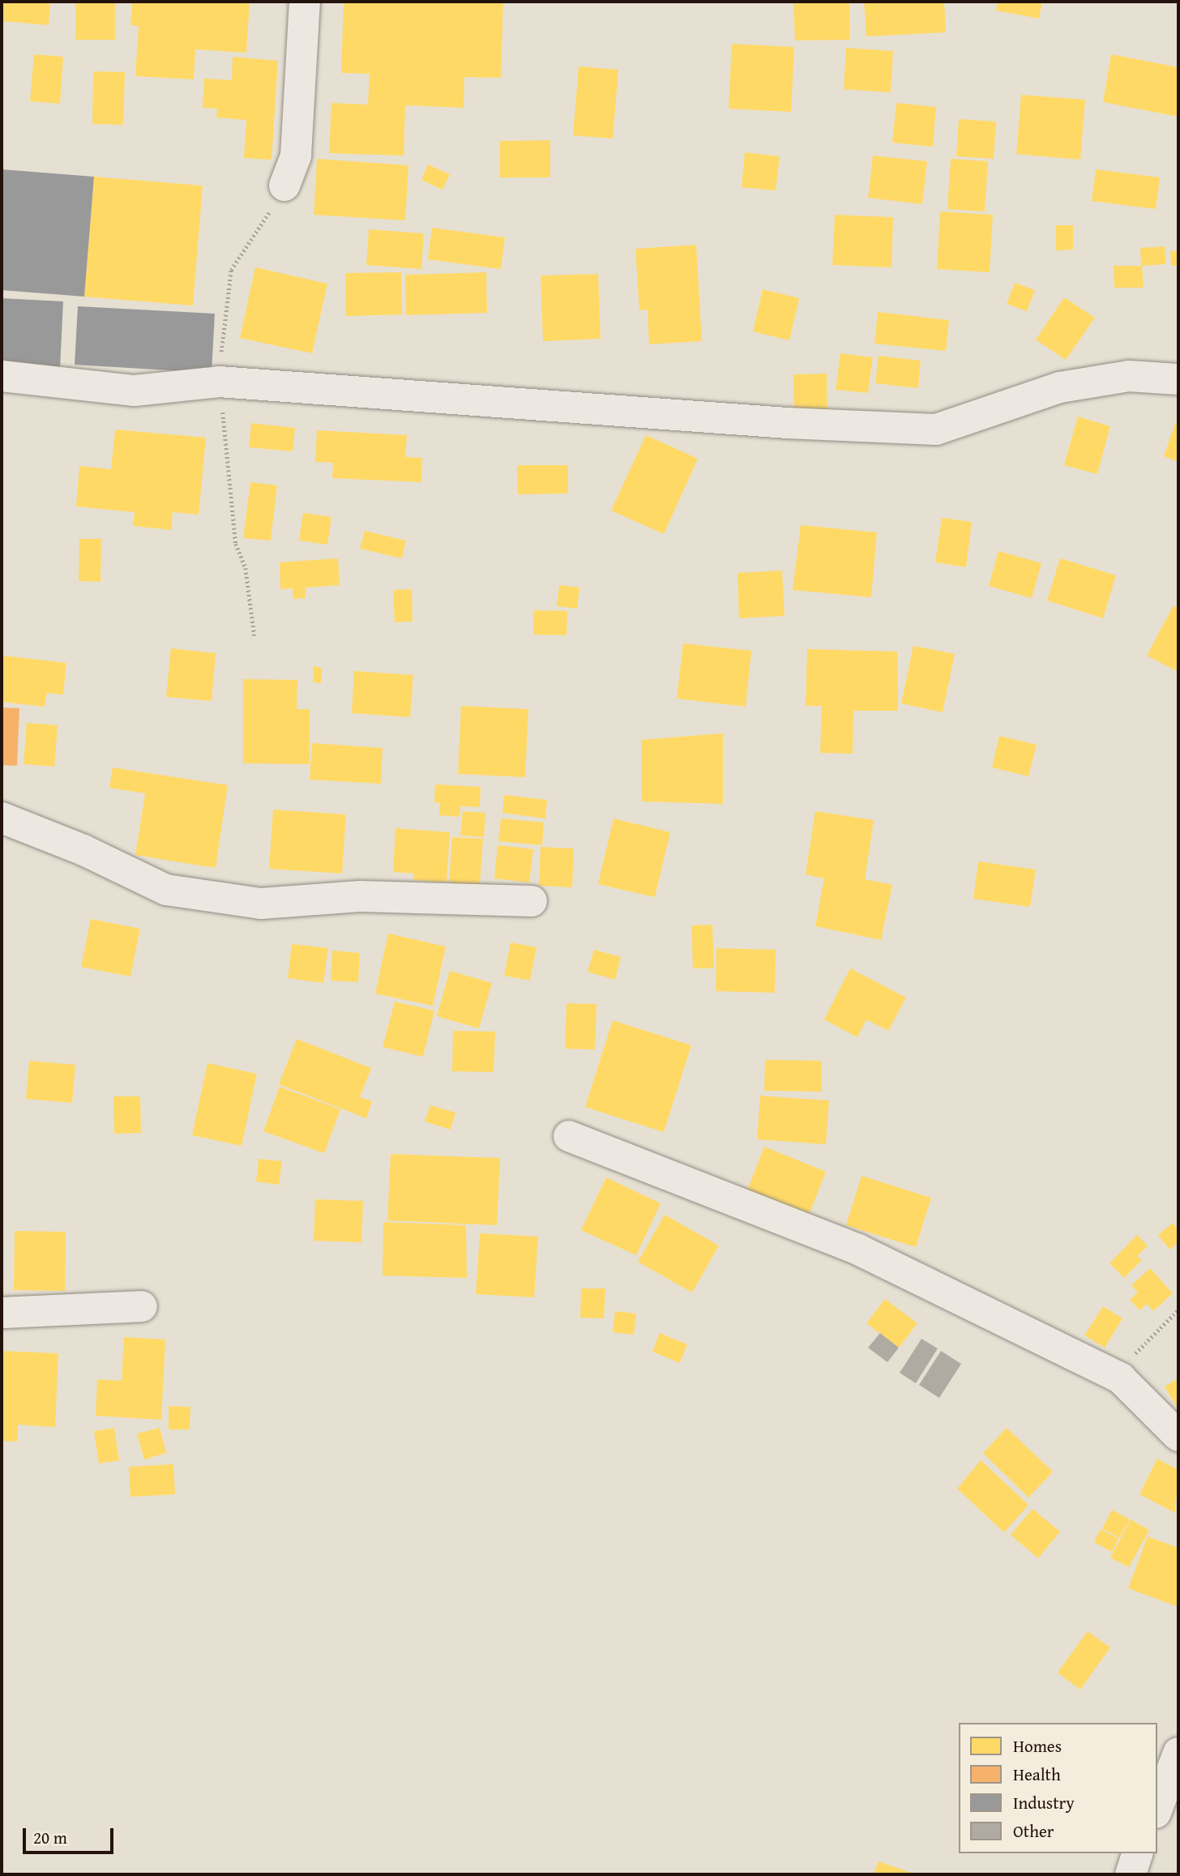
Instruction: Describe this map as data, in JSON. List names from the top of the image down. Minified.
{"legend":["Homes","Health","Industry","Other"],"scale_bar":"20 m"}
